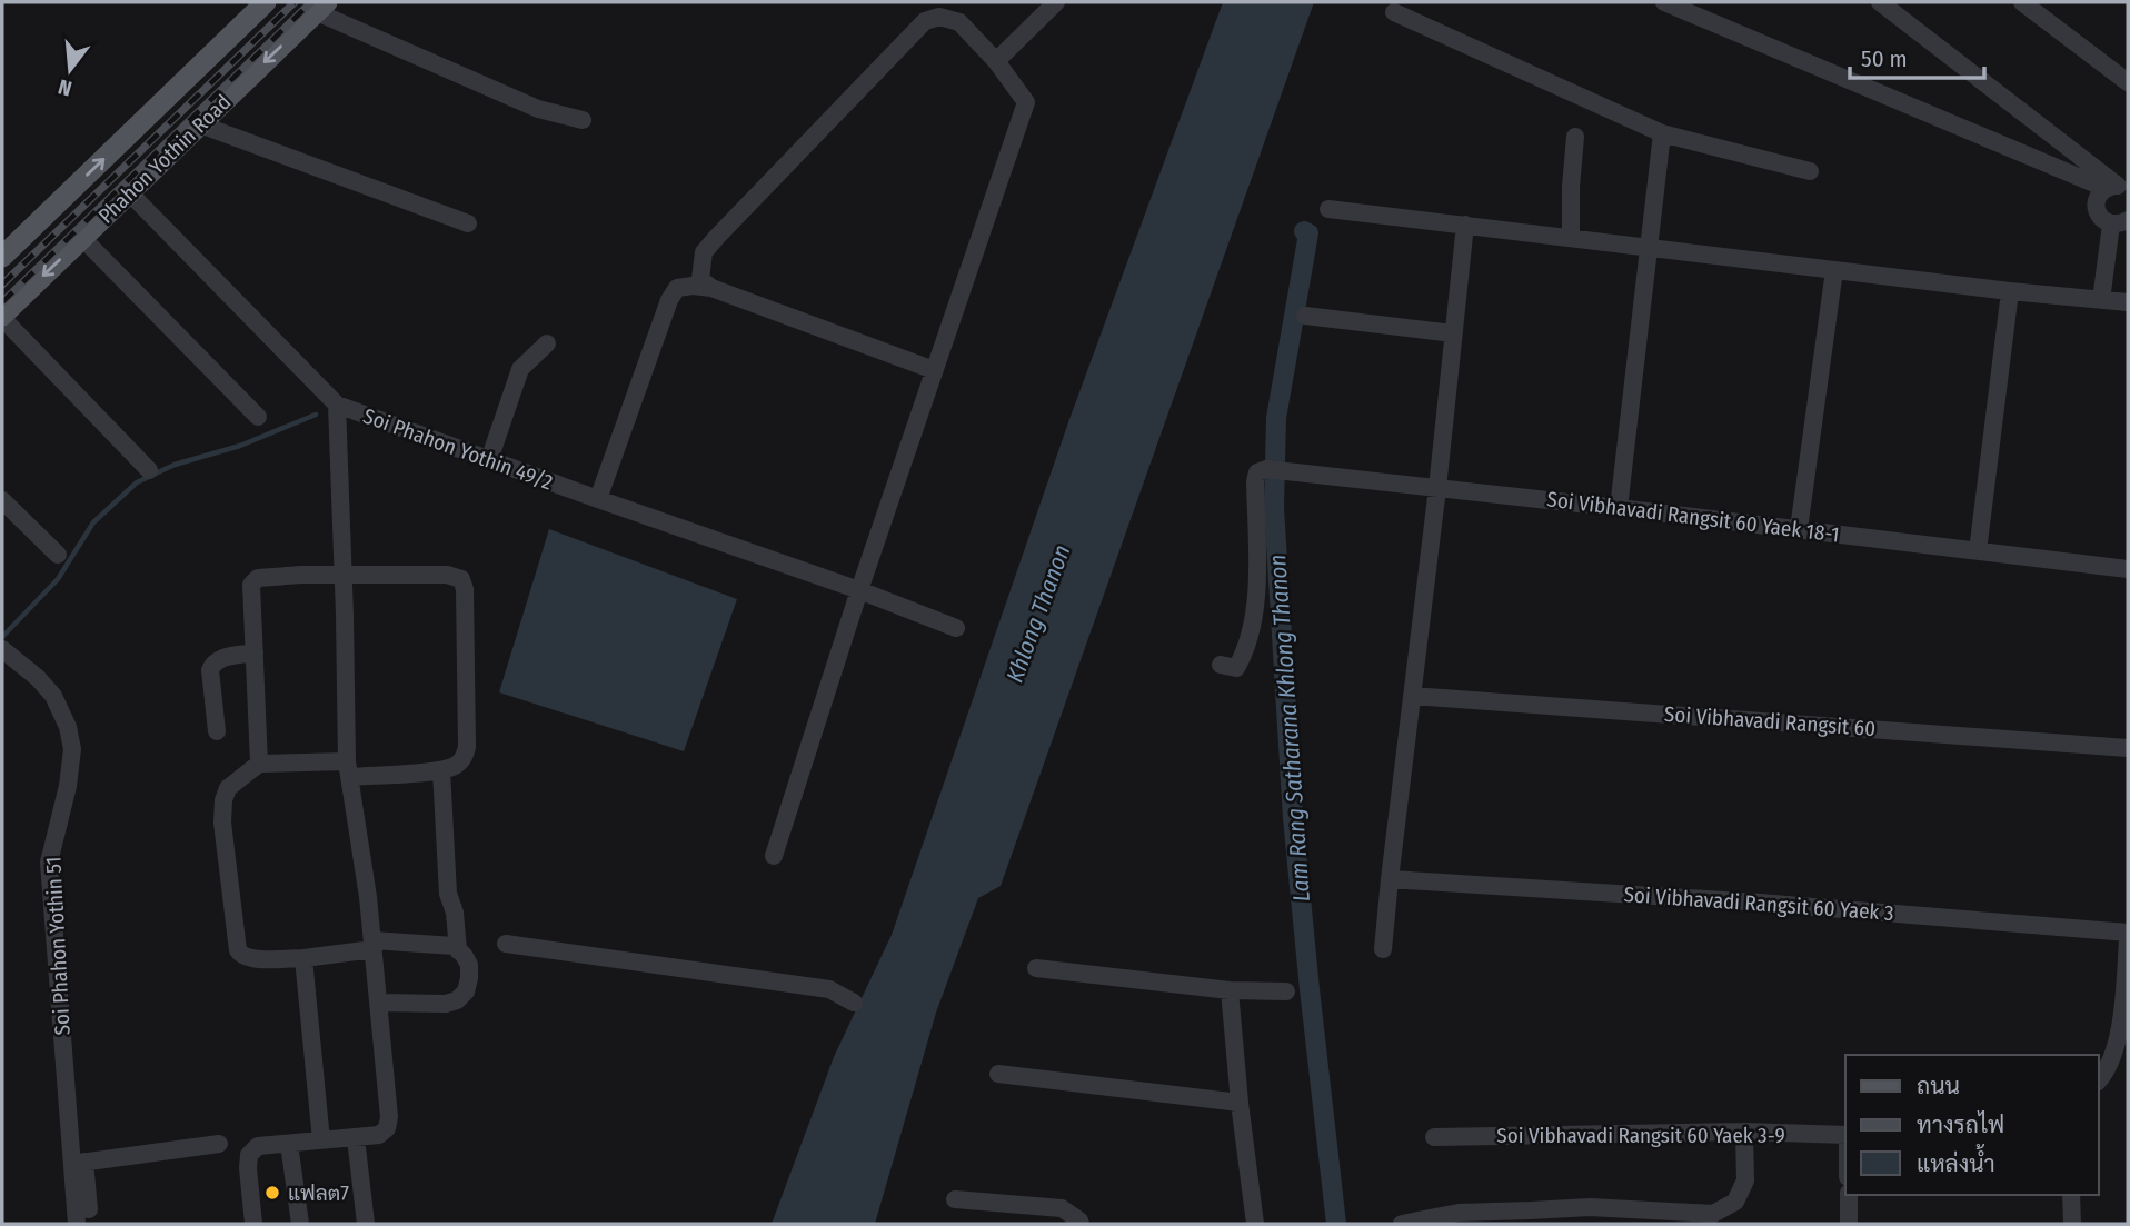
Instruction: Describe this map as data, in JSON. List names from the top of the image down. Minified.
{"streets":{"main road":["Phahon Yothin Road"],"street":["Soi Phahon Yothin 49/2","Soi Vibhavadi Rangsit 60 Yaek 18-1","Soi Vibhavadi Rangsit 60","Soi Vibhavadi Rangsit 60 Yaek 3","Soi Phahon Yothin 51","Soi Vibhavadi Rangsit 60 Yaek 3-9"]},"crossings":[["Phahon Yothin Road","Soi Phahon Yothin 49/2"]],"water":["Khlong Thanon","Lam Rang Satharana Khlong Thanon"],"places":["แฟลต7"],"legend":["ถนน","ทางรถไฟ","แหล่งน้ำ"],"scale_bar":"50 m","north":"bottom"}
